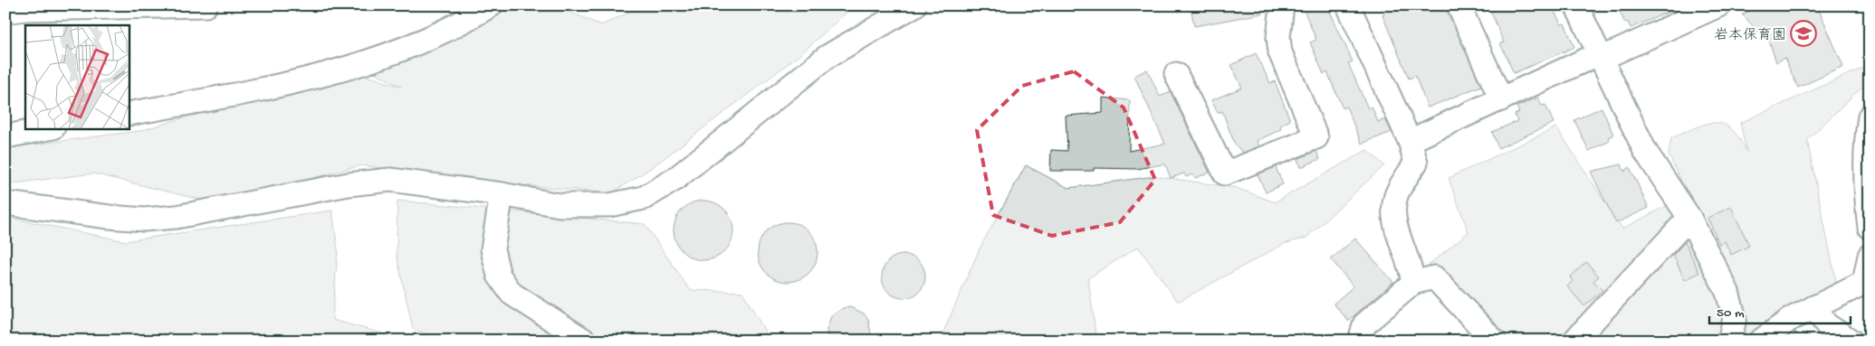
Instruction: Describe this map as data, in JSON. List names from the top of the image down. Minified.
{"places":{"school or university":["岩本保育園"]},"scale_bar":"50 m"}
